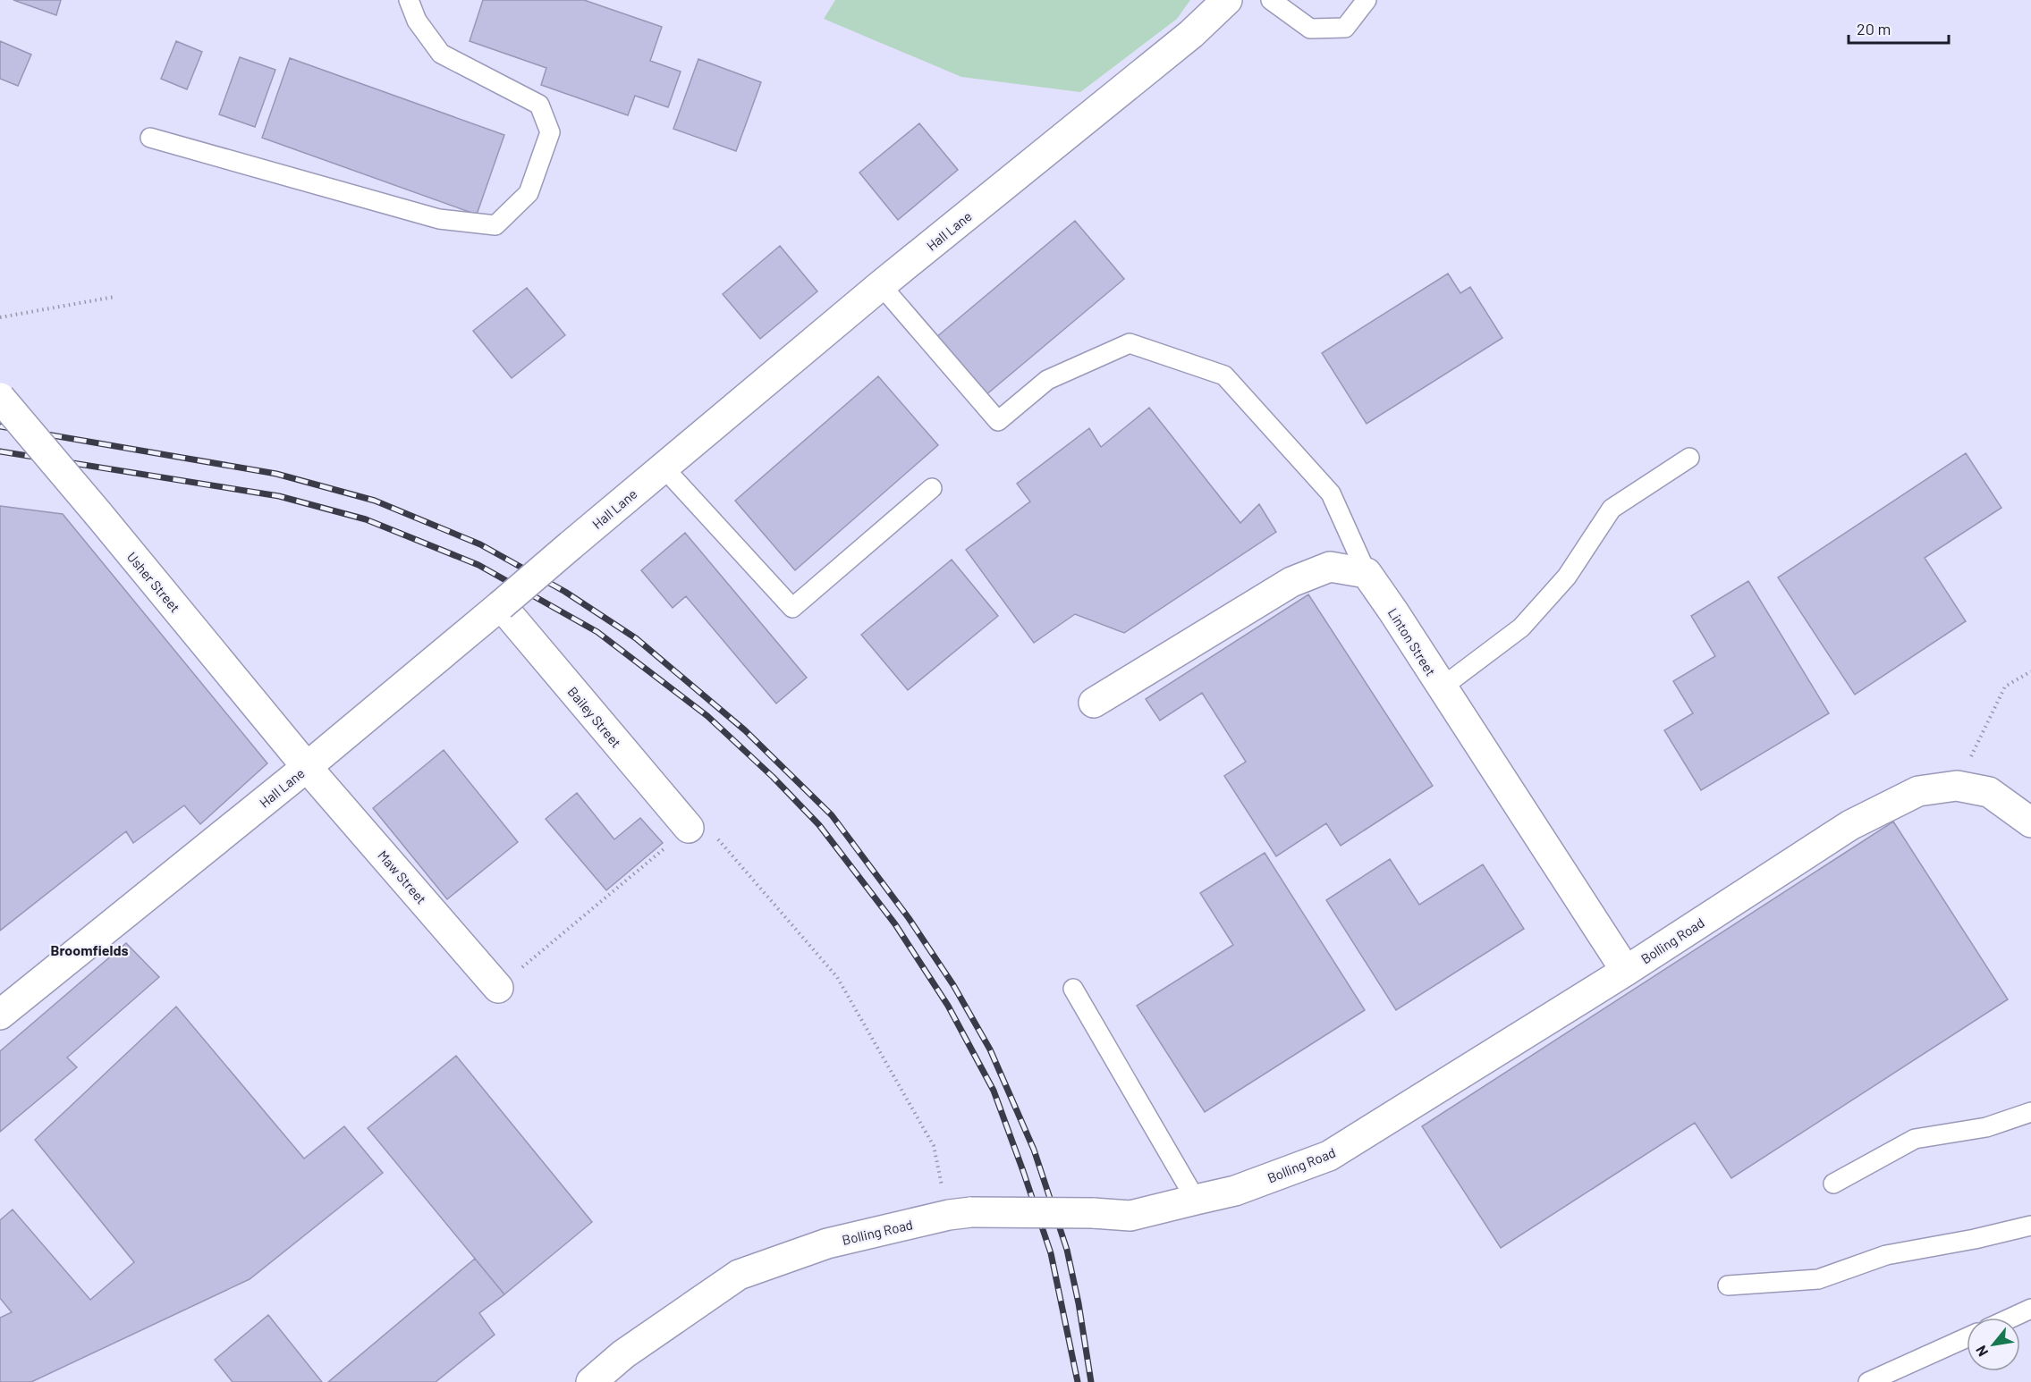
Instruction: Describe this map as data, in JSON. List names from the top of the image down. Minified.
{"streets":{"street":["Hall Lane","Usher Street","Linton Street","Bailey Street","Maw Street","Bolling Road"]},"crossings":[["Hall Lane","Usher Street"],["Hall Lane","Bailey Street"],["Hall Lane","Maw Street"],["Usher Street","Maw Street"],["Linton Street","Bolling Road"]],"districts":["Broomfields"],"scale_bar":"20 m","north":"bottom left"}
